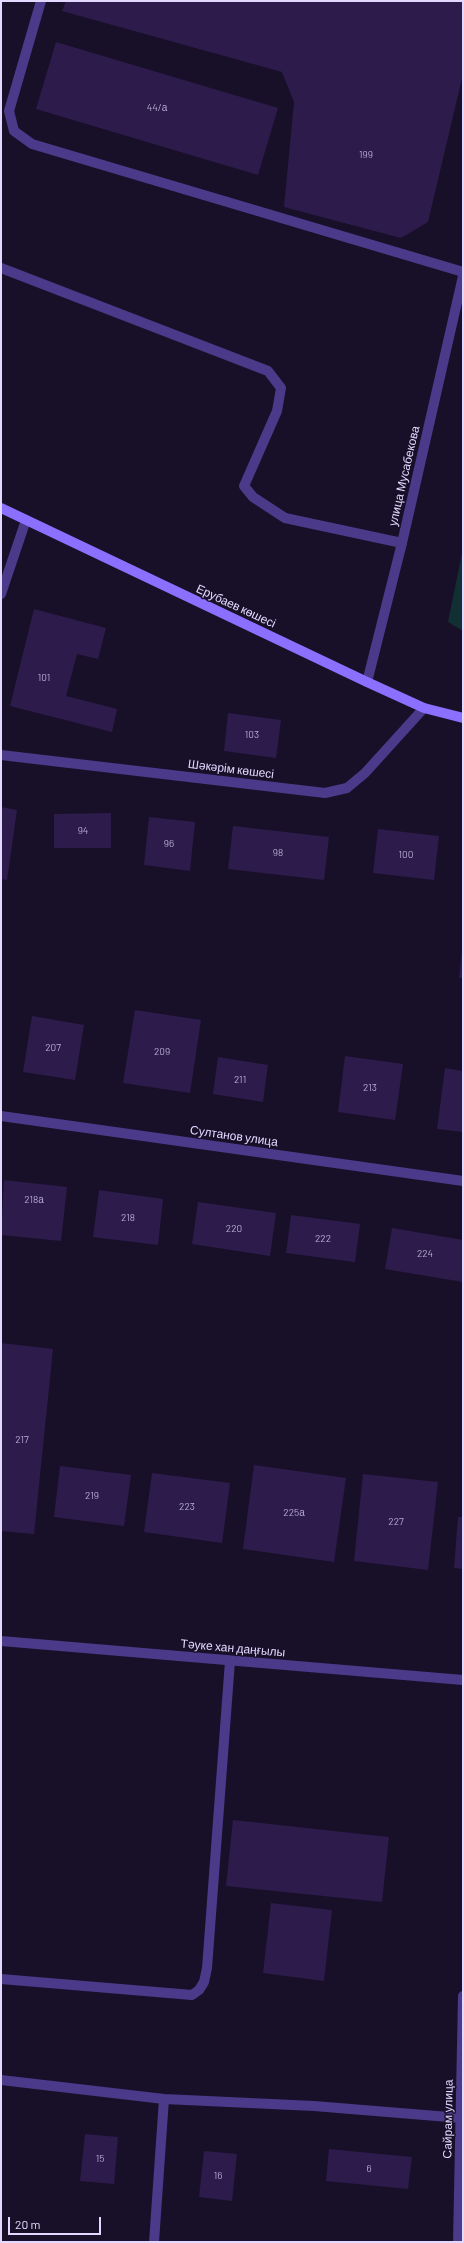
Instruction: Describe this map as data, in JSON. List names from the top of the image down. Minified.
{"streets":{"main road":["Ерубаев көшесі"],"street":["улица Мусабекова","Шәкәрім көшесі","Султанов улица","Тәуке хан даңғылы","Сайрам улица"]},"crossings":[["улица Мусабекова","Ерубаев көшесі"],["Ерубаев көшесі","Шәкәрім көшесі"]],"house_numbers":["44/а","199","101","103","94","96","98","100","207","209","211","213","218а","218","220","222","224","217","219","223","225а","227","15","6","16"],"scale_bar":"20 m"}
